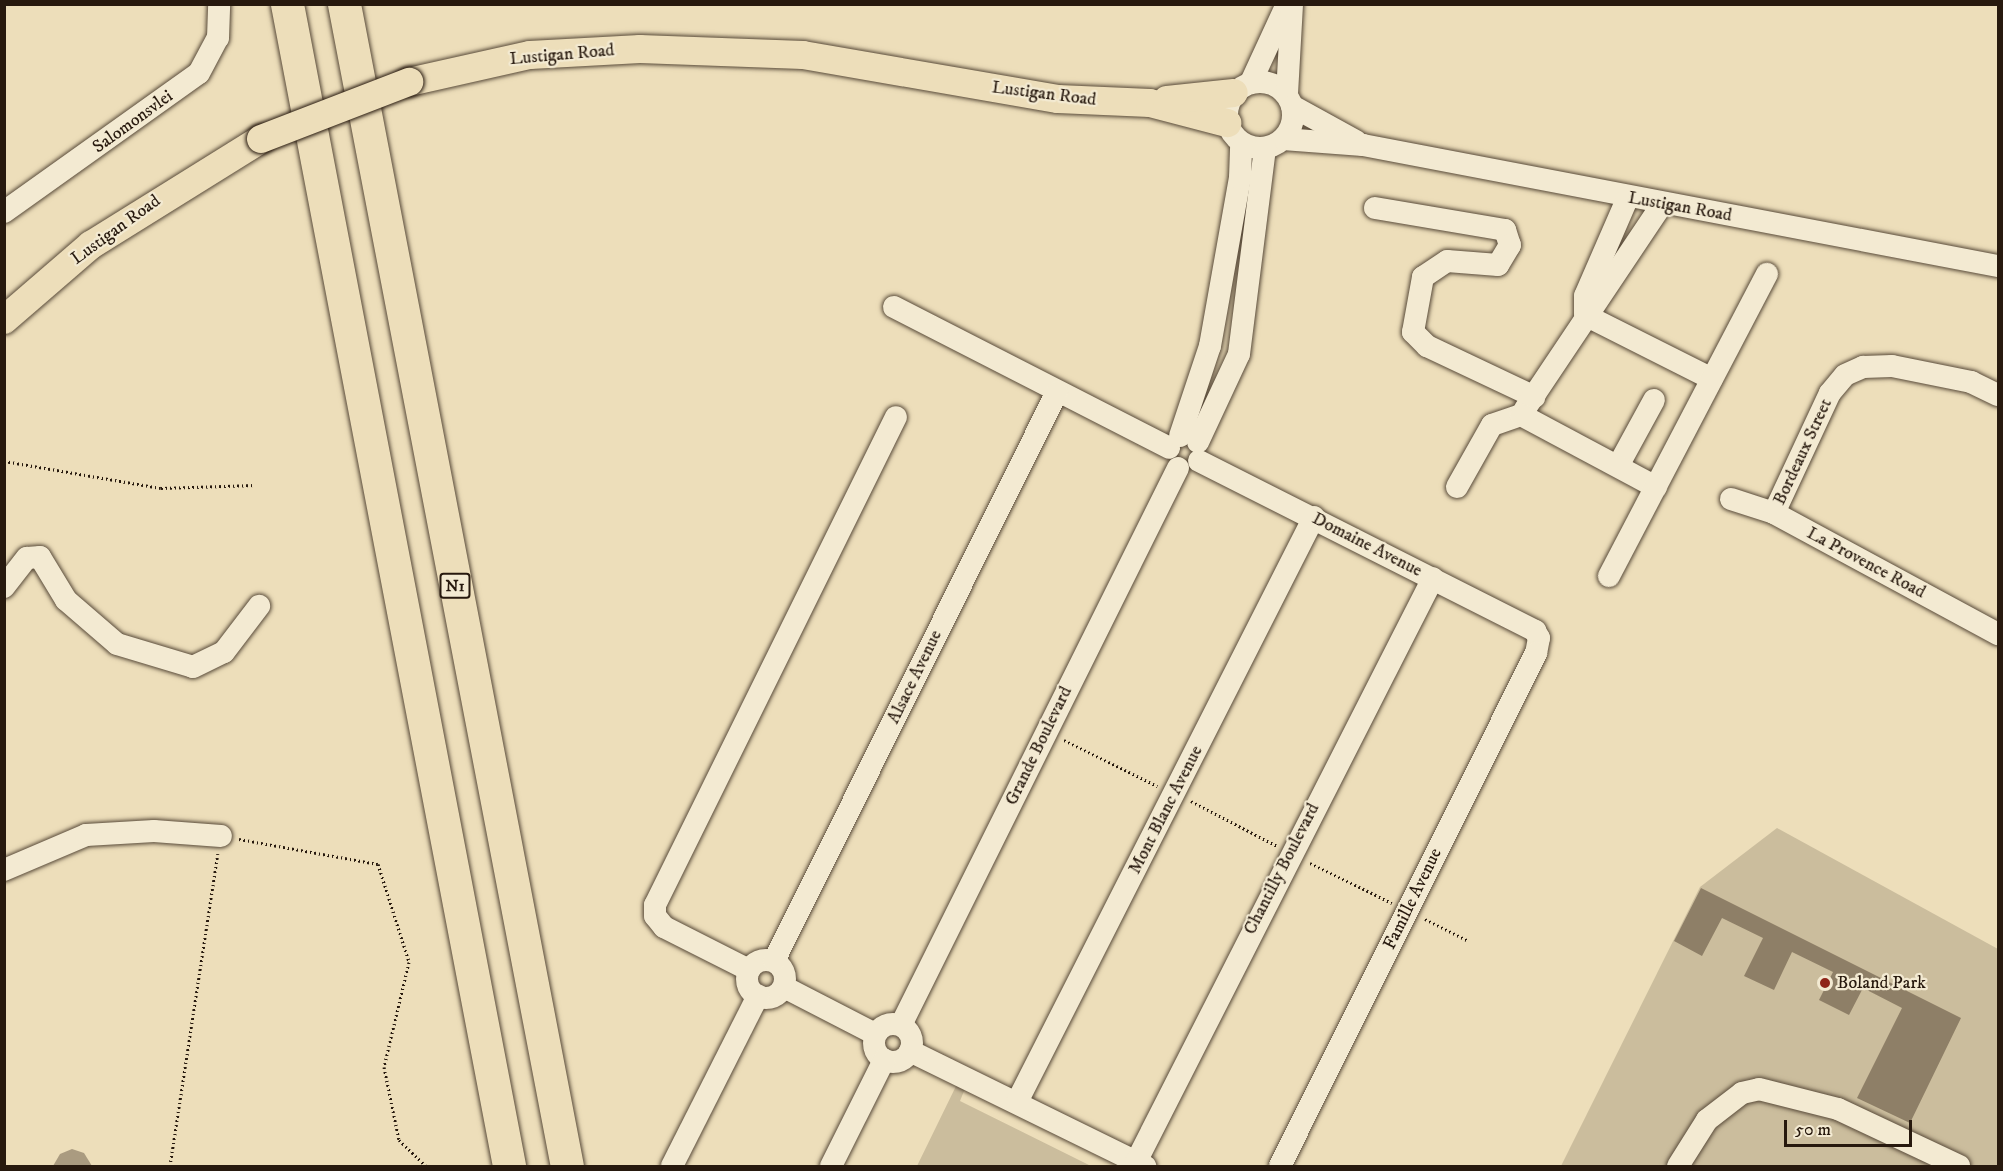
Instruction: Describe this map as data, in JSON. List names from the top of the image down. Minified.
{"streets":{"highway":["N1"],"main road":["Lustigan Road"],"street":["Salomonsvlei","Bordeaux Street","Domaine Avenue","La Provence Road","Alsace Avenue","Grande Boulevard","Mont Blanc Avenue","Chantilly Boulevard","Famille Avenue"]},"crossings":[["Bordeaux Street","La Provence Road"],["Domaine Avenue","Alsace Avenue"],["Domaine Avenue","Grande Boulevard"],["Domaine Avenue","Mont Blanc Avenue"],["Domaine Avenue","Chantilly Boulevard"],["Domaine Avenue","Famille Avenue"]],"places":["Boland Park"],"scale_bar":"50 m"}
